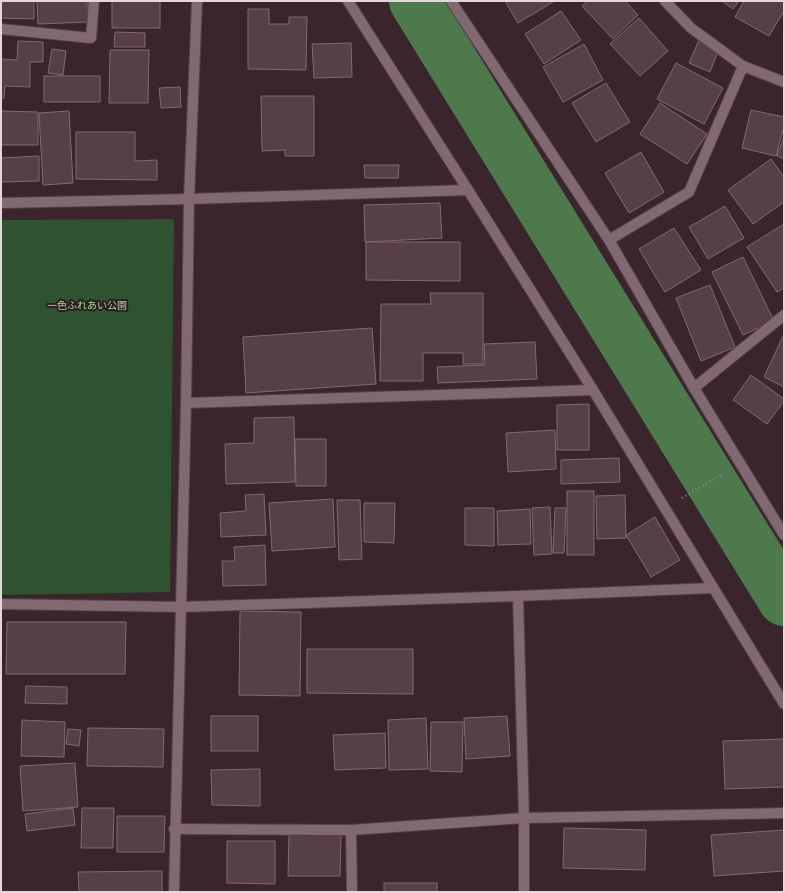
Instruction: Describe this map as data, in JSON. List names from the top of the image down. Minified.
{"parks":["一色ふれあい公園"]}
